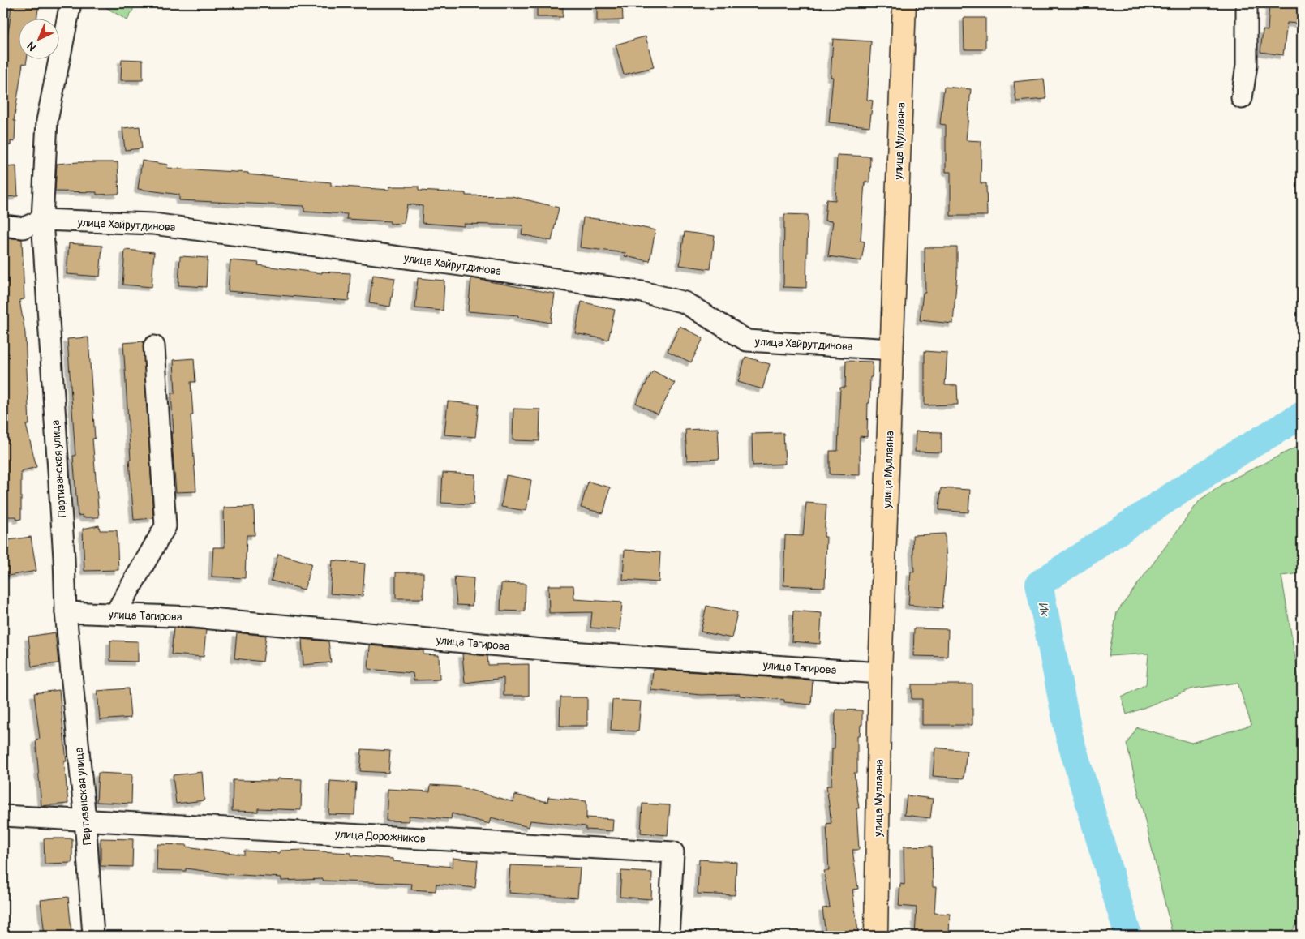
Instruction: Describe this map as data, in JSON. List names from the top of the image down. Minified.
{"streets":{"main road":["улица Муллаяна"],"street":["улица Хайрутдинова","Партизанская улица","улица Тагирова","улица Дорожников"]},"crossings":[["улица Муллаяна","улица Хайрутдинова"],["улица Муллаяна","улица Тагирова"],["улица Хайрутдинова","Партизанская улица"],["Партизанская улица","улица Тагирова"],["Партизанская улица","улица Дорожников"]],"water":["Ик"],"north":"bottom left"}
